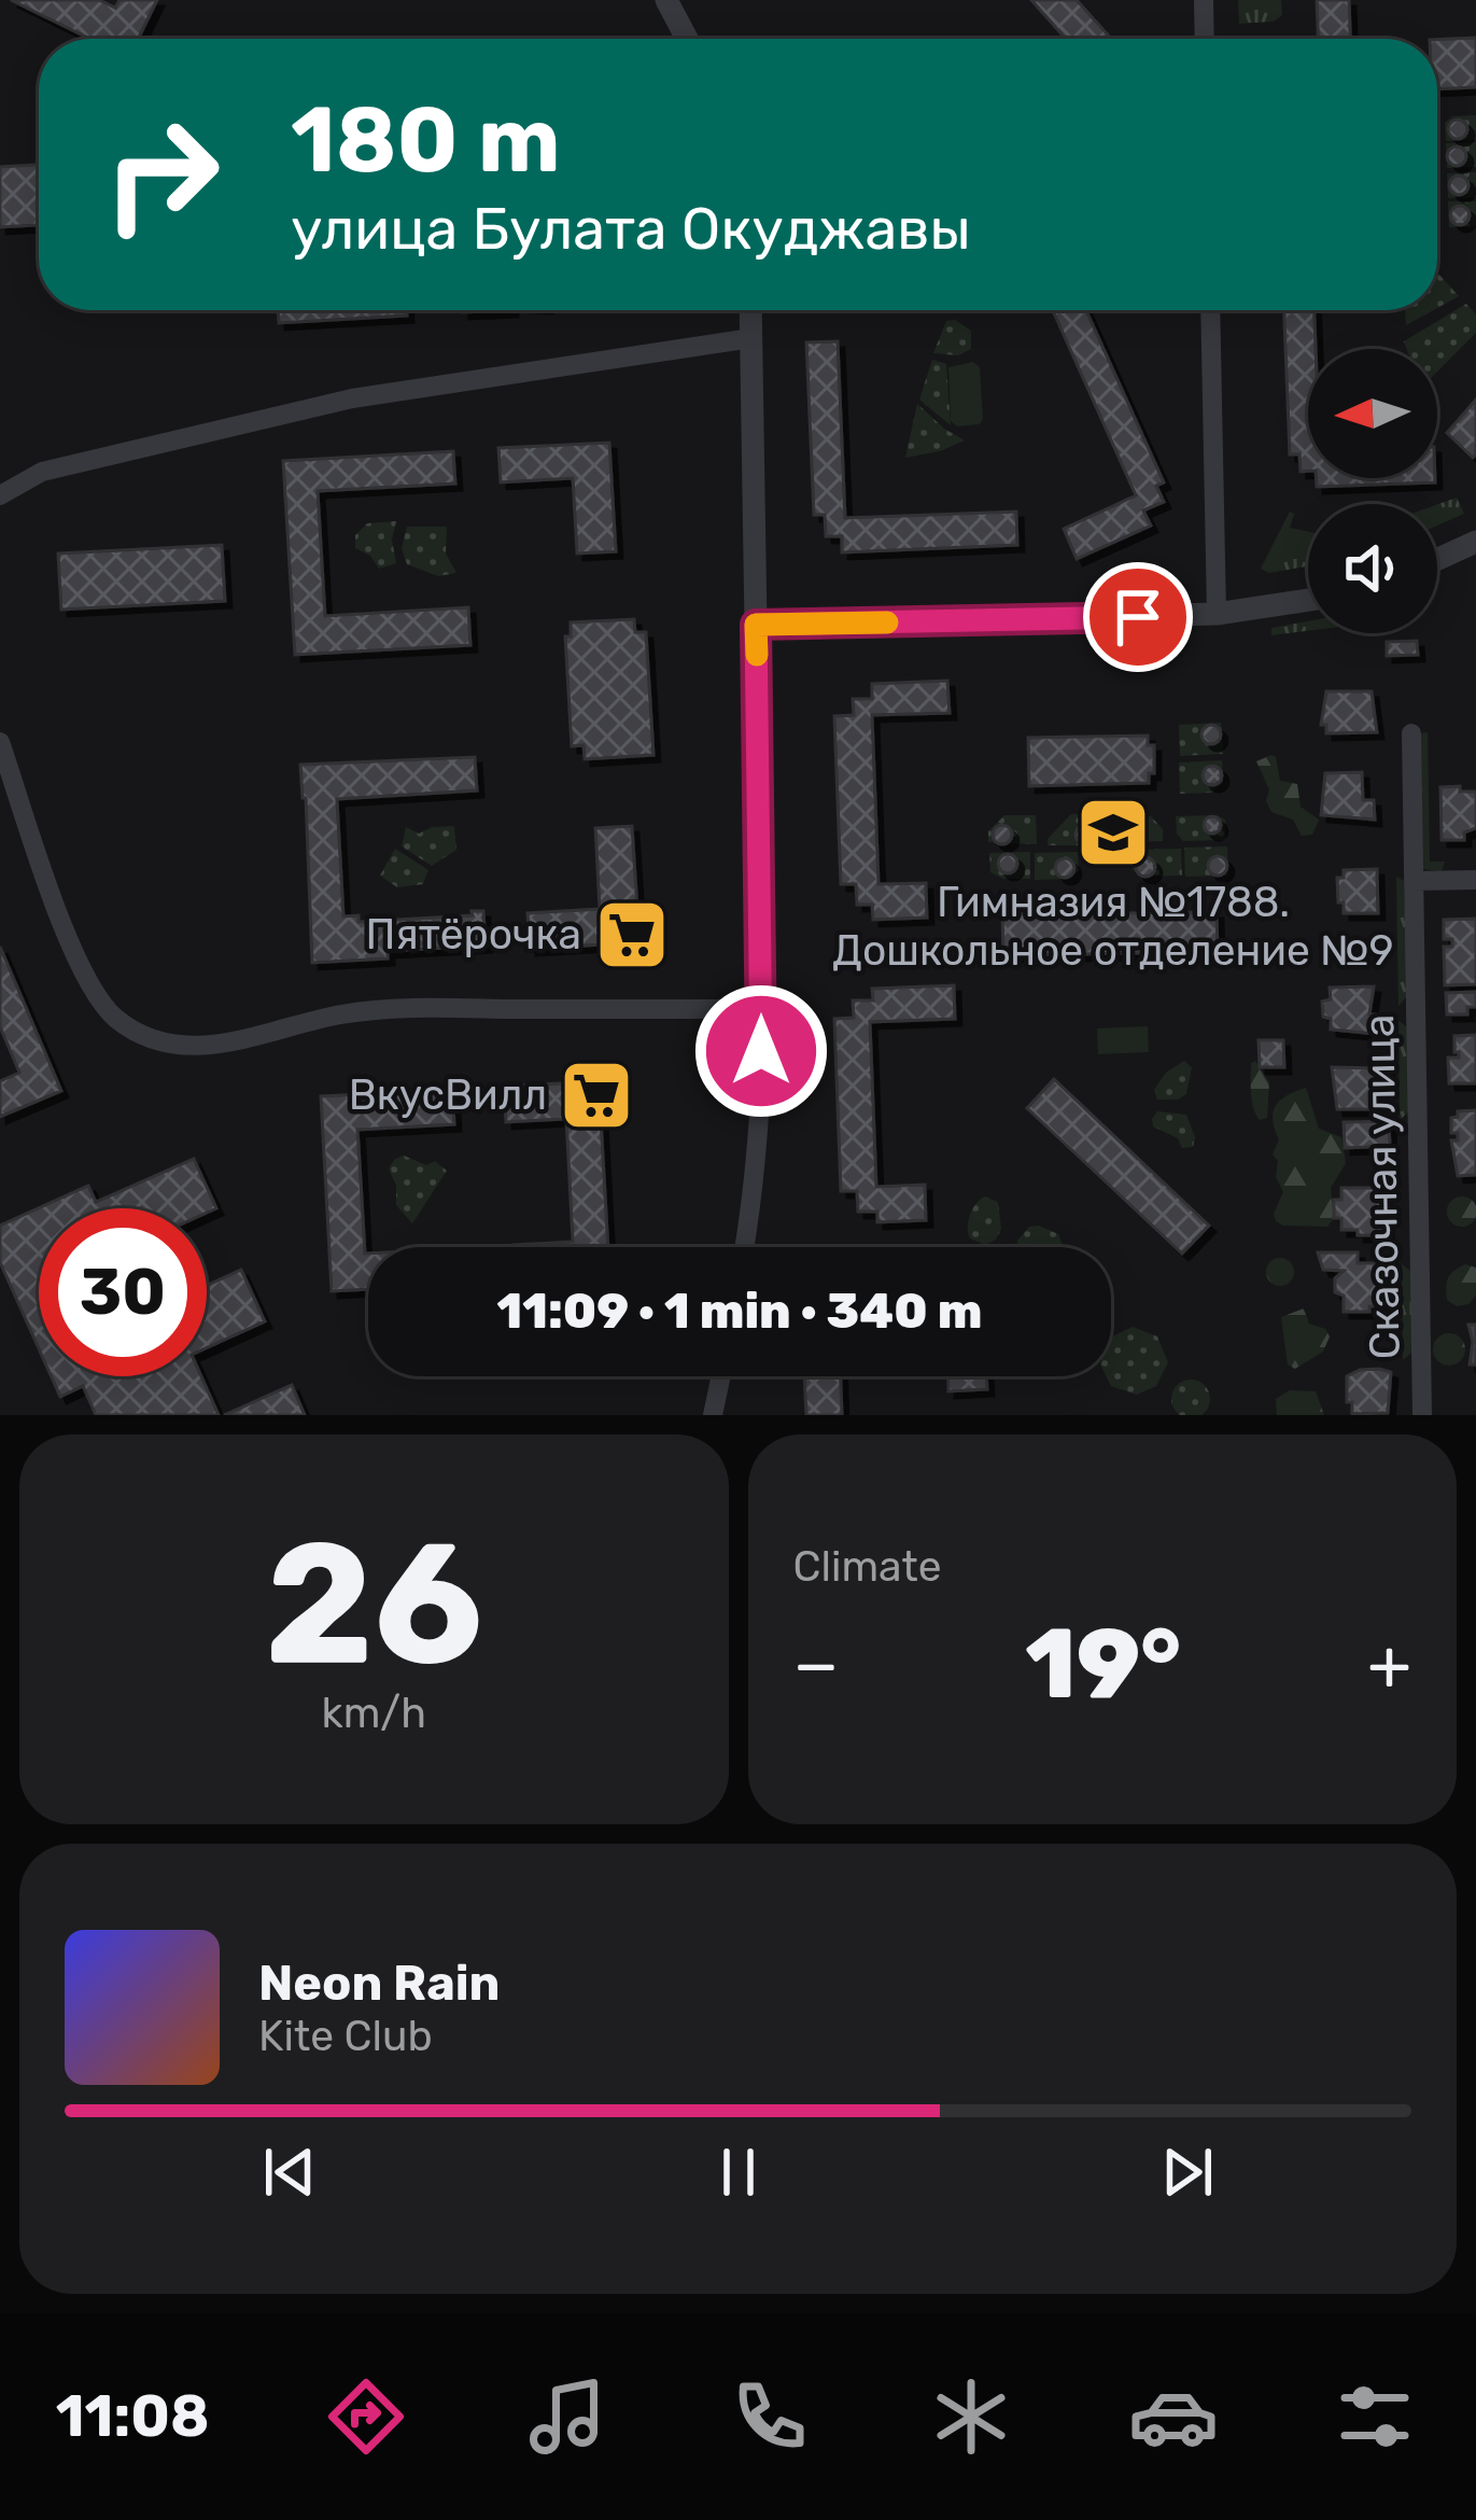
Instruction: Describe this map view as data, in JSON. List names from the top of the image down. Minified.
{"streets":{"street":["Сказочная улица"]},"places":{"school or university":["Гимназия №1788. Дошкольное отделение №9"],"supermarket":["Пятёрочка","ВкусВилл"]},"north":"left","page":{"turn":["180 m","улица Булата Окуджавы"],"limit":"30","trip":"11:09 · 1 min · 340 m","tile":[["26","km/h"],"Climate"],"heat":["−","19°","+"],"song":["Neon Rain","Kite Club"],"tabs":"11:08"}}
